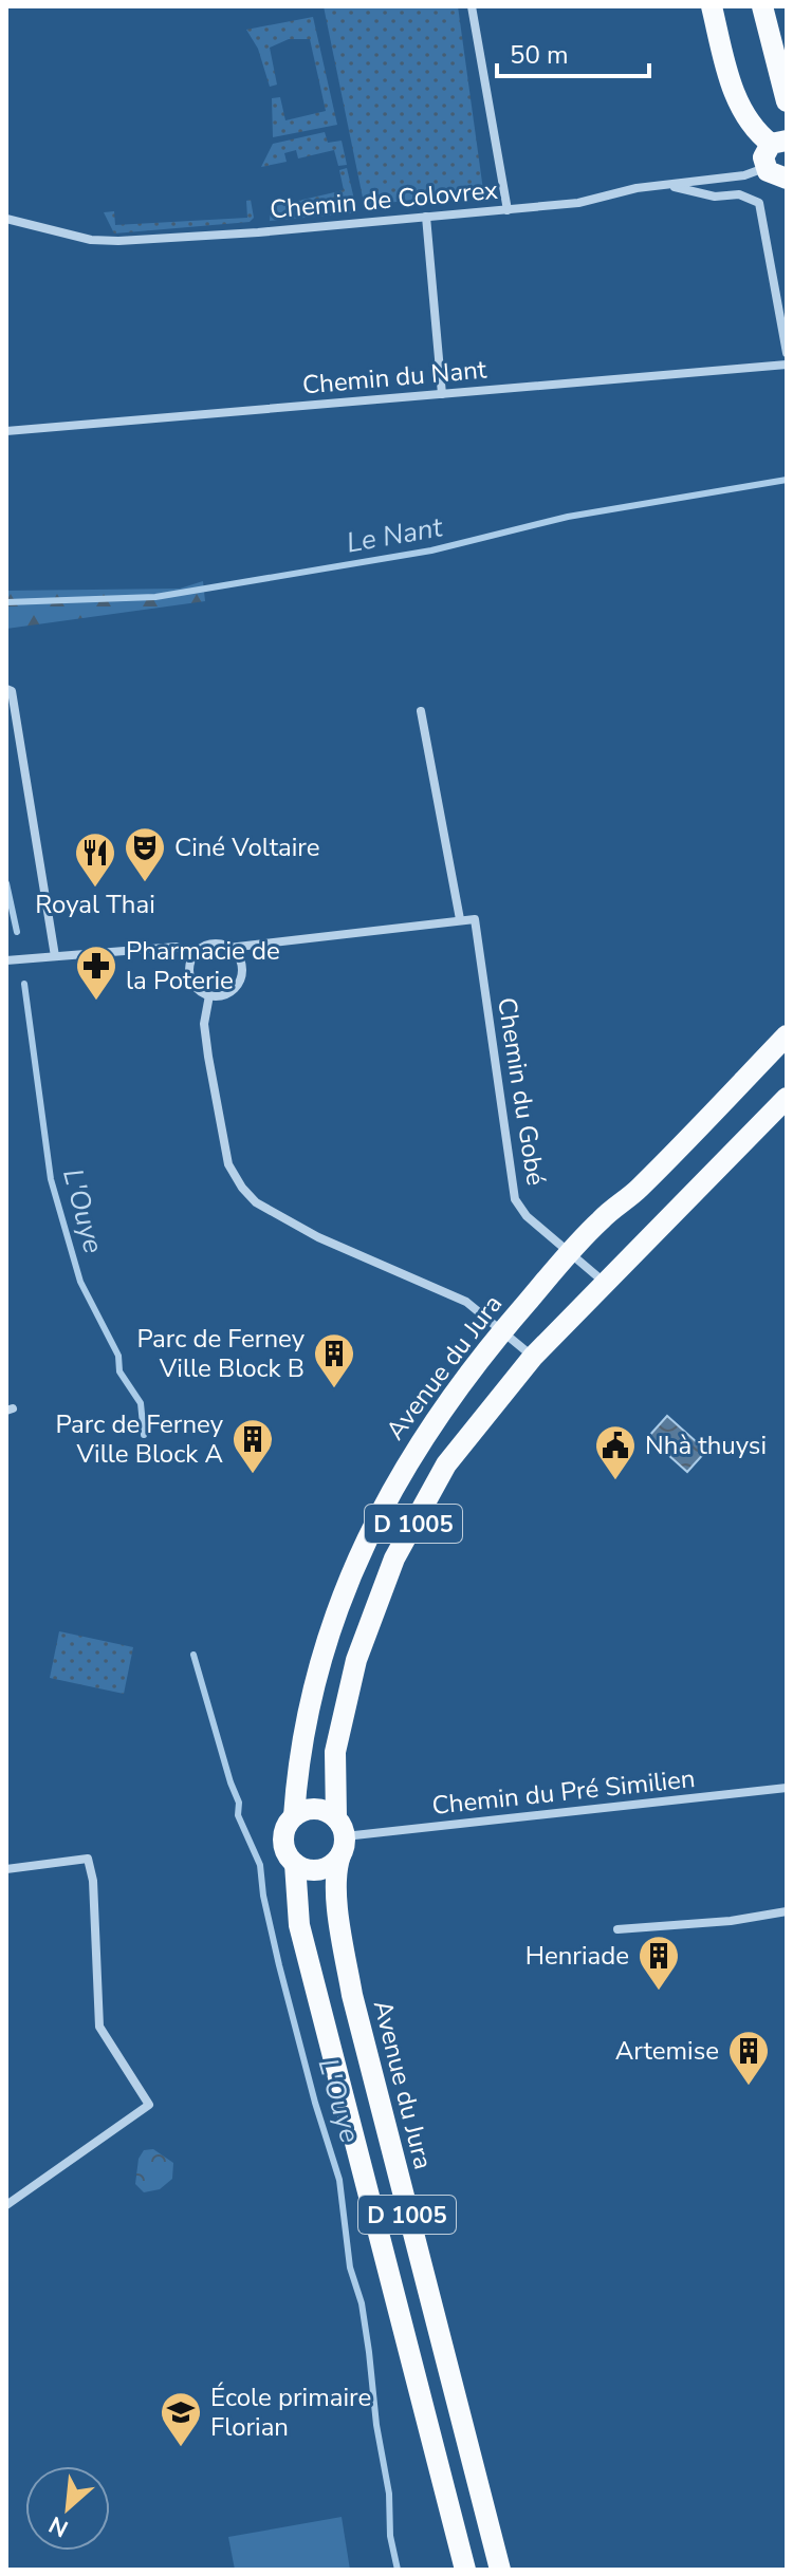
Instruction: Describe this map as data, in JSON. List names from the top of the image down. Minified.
{"streets":{"main road":["Avenue du Jura","D 1005"],"street":["Chemin de Colovrex","Chemin du Nant","Chemin du Gobé","Chemin du Pré Similien"]},"crossings":[["Chemin du Gobé","Avenue du Jura"],["Avenue du Jura","D 1005"],["Avenue du Jura","Chemin du Pré Similien"],["D 1005","Chemin du Pré Similien"]],"water":["Le Nant","L'Ouye"],"places":{"theatre":["Ciné Voltaire"],"restaurant":["Royal Thai"],"pharmacy":["Pharmacie de la Poterie"],"building":["Parc de Ferney Ville Block B","Parc de Ferney Ville Block A","Henriade","Artemise"],"public building":["Nhà thuysi"],"school or university":["École primaire Florian"]},"scale_bar":"50 m","north":"bottom left"}
